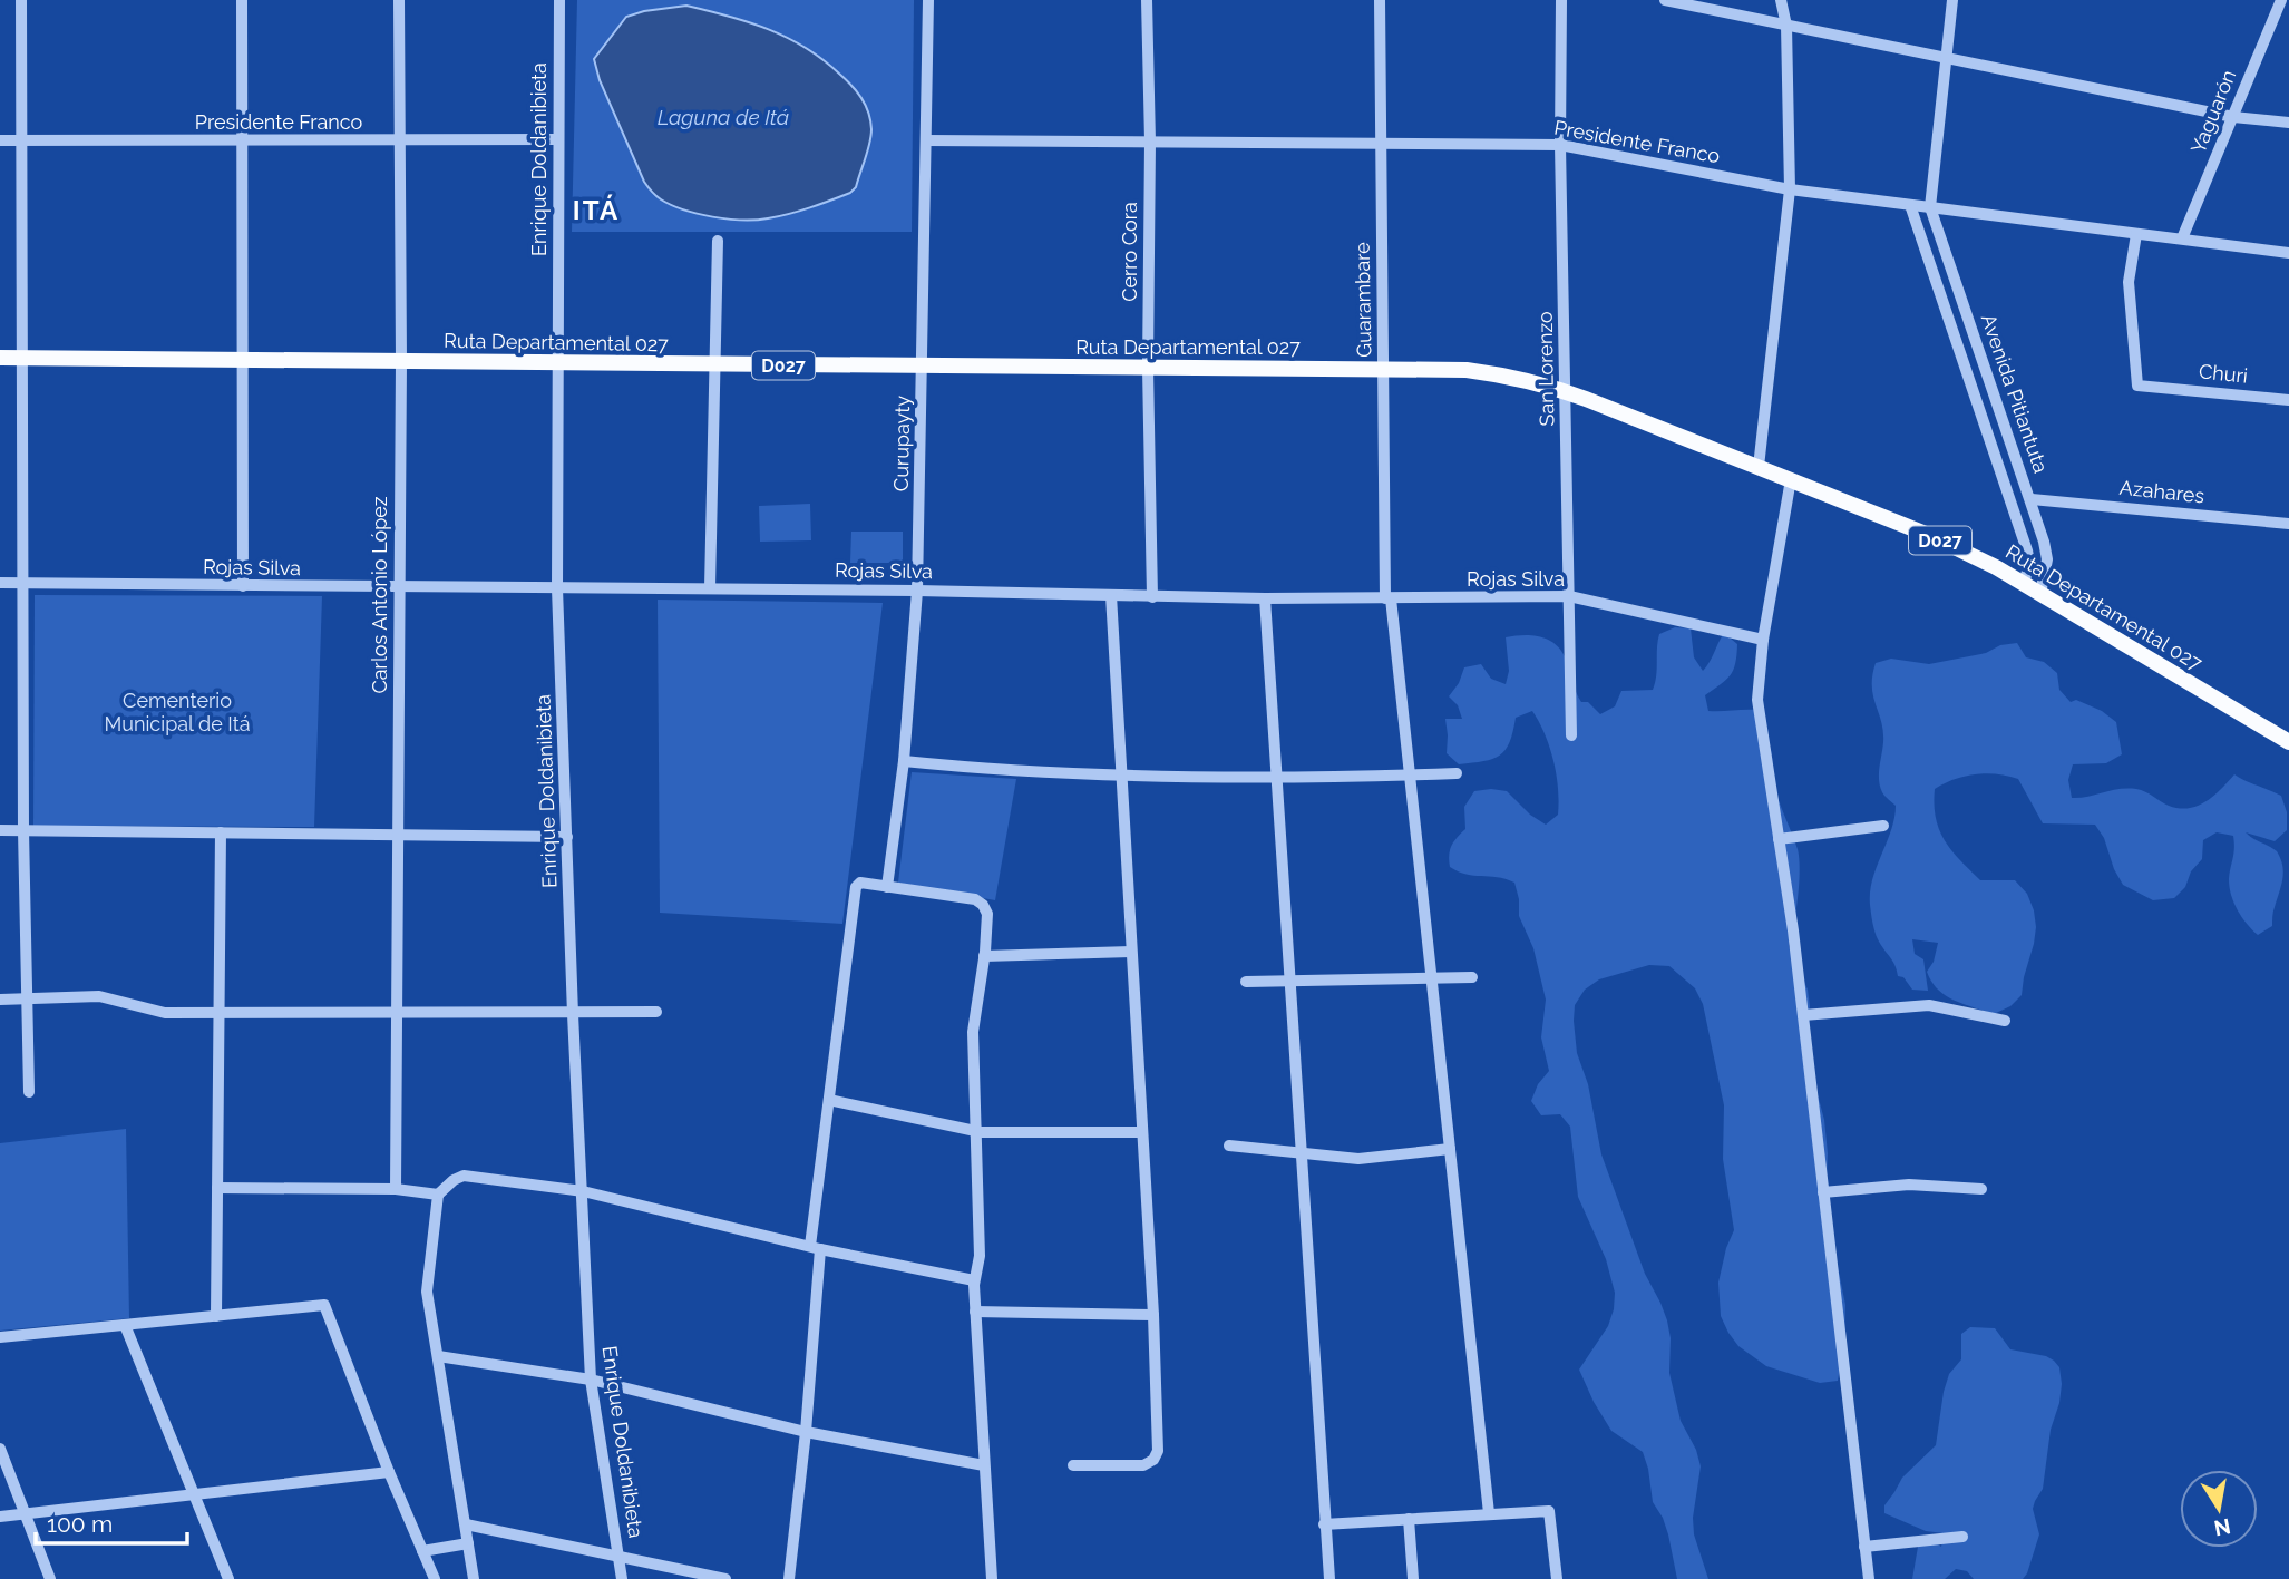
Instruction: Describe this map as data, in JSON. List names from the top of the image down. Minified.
{"streets":{"main road":["Ruta Departamental 027","D027"],"street":["Yaguarón","Presidente Franco","Enrique Doldanibieta","Cerro Cora","Guarambare","San Lorenzo","Churi","Avenida Pitiantuta","Curupayty","Azahares","Rojas Silva","Carlos Antonio López"]},"crossings":[["Yaguarón","Presidente Franco"],["Presidente Franco","Enrique Doldanibieta"],["Presidente Franco","Cerro Cora"],["Presidente Franco","Guarambare"],["Presidente Franco","San Lorenzo"],["Presidente Franco","Churi"],["Presidente Franco","Avenida Pitiantuta"],["Presidente Franco","Curupayty"],["Presidente Franco","Carlos Antonio López"],["Enrique Doldanibieta","Ruta Departamental 027"],["Enrique Doldanibieta","Rojas Silva"],["Cerro Cora","Ruta Departamental 027"],["Cerro Cora","Rojas Silva"],["Guarambare","Ruta Departamental 027"],["Guarambare","Rojas Silva"],["Ruta Departamental 027","San Lorenzo"],["Ruta Departamental 027","Avenida Pitiantuta"],["Ruta Departamental 027","Curupayty"],["Ruta Departamental 027","Carlos Antonio López"],["San Lorenzo","Rojas Silva"],["Avenida Pitiantuta","Azahares"],["Curupayty","Rojas Silva"],["Rojas Silva","Carlos Antonio López"]],"districts":["ITÁ"],"water":["Laguna de Itá"],"parks":["Cementerio Municipal de Itá"],"scale_bar":"100 m","north":"bottom"}
